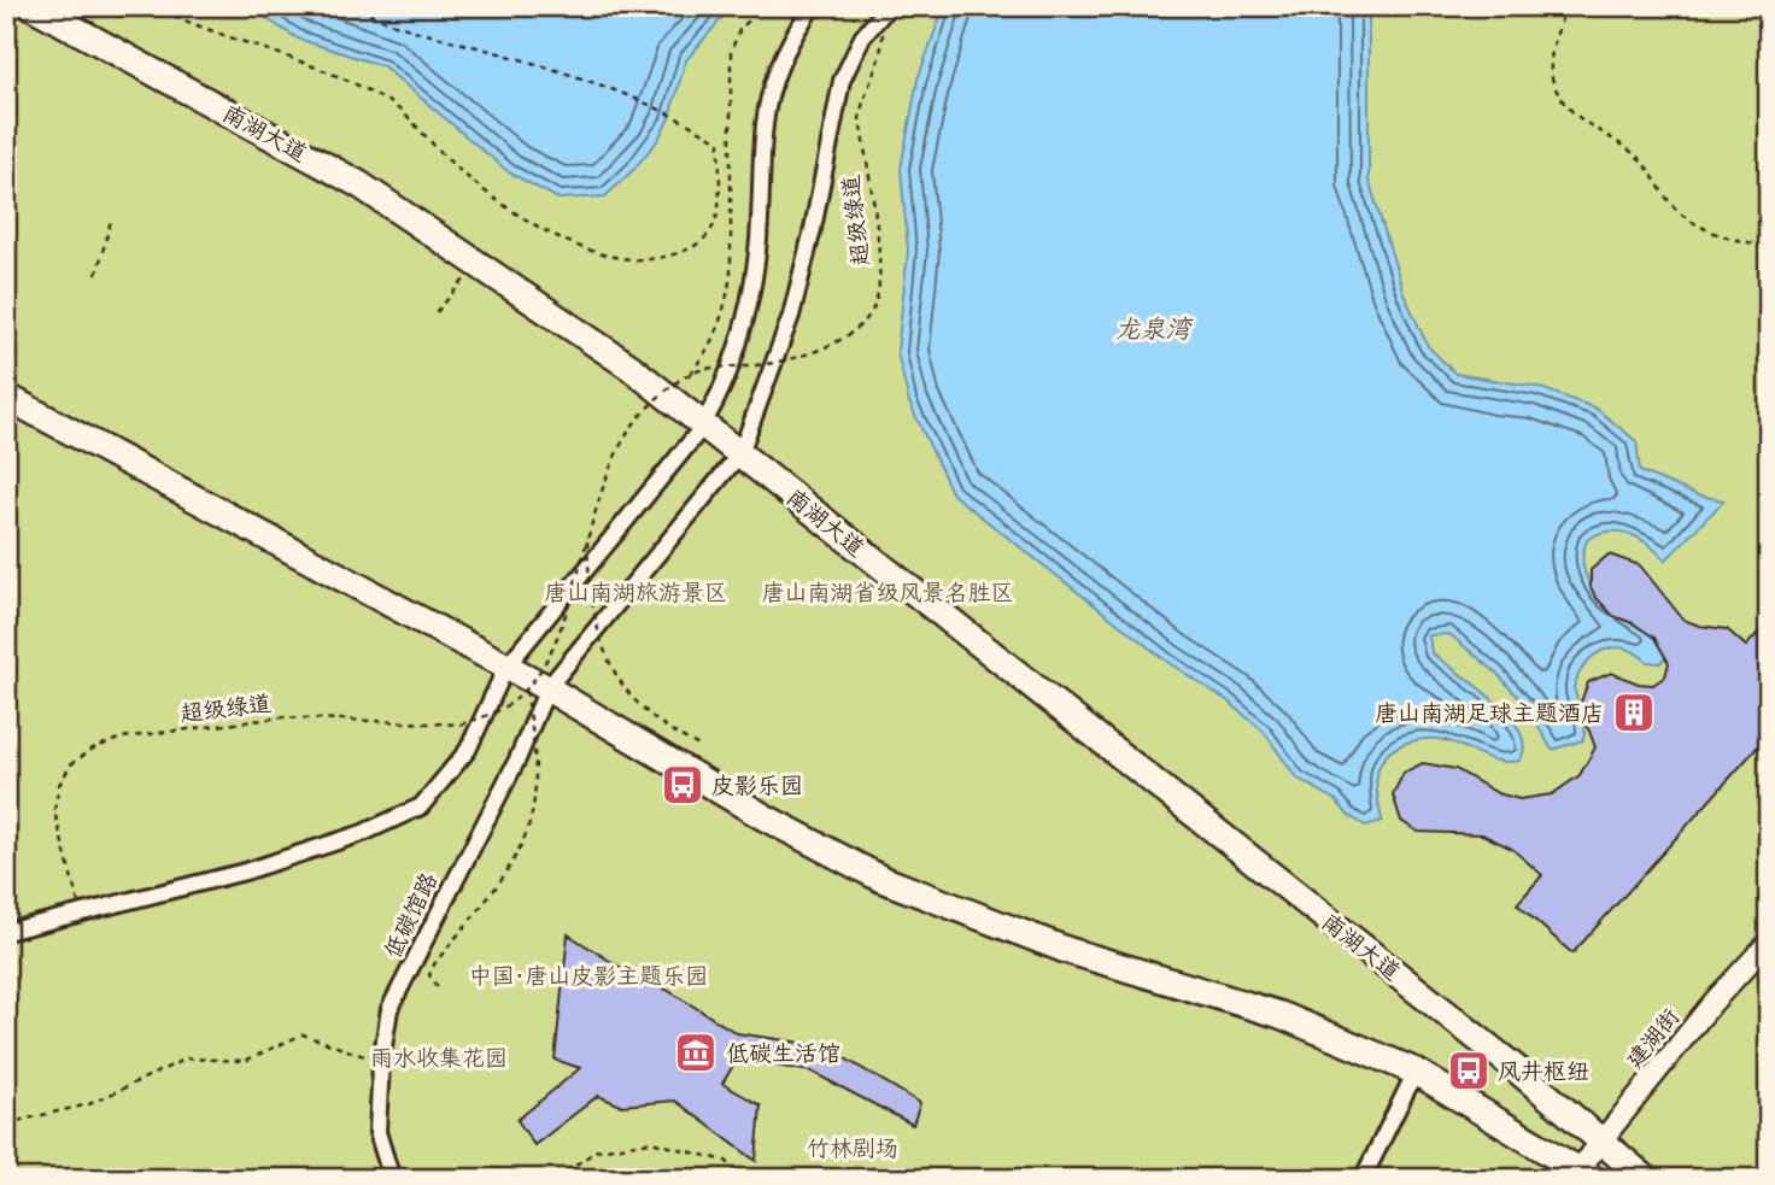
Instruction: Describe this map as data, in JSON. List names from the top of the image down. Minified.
{"streets":{"highway":["南湖大道"],"street":["低碳馆路","建湖街"],"path":["超级绿道"]},"crossings":[["南湖大道","低碳馆路"],["南湖大道","建湖街"],["超级绿道","低碳馆路"]],"water":["龙泉湾"],"parks":["唐山南湖旅游景区","唐山南湖省级风景名胜区","中国·唐山皮影主题乐园","雨水收集花园","竹林剧场"],"places":{"building":["唐山南湖足球主题酒店"],"bus stop":["皮影乐园","风井枢纽"],"museum":["低碳生活馆"]}}
